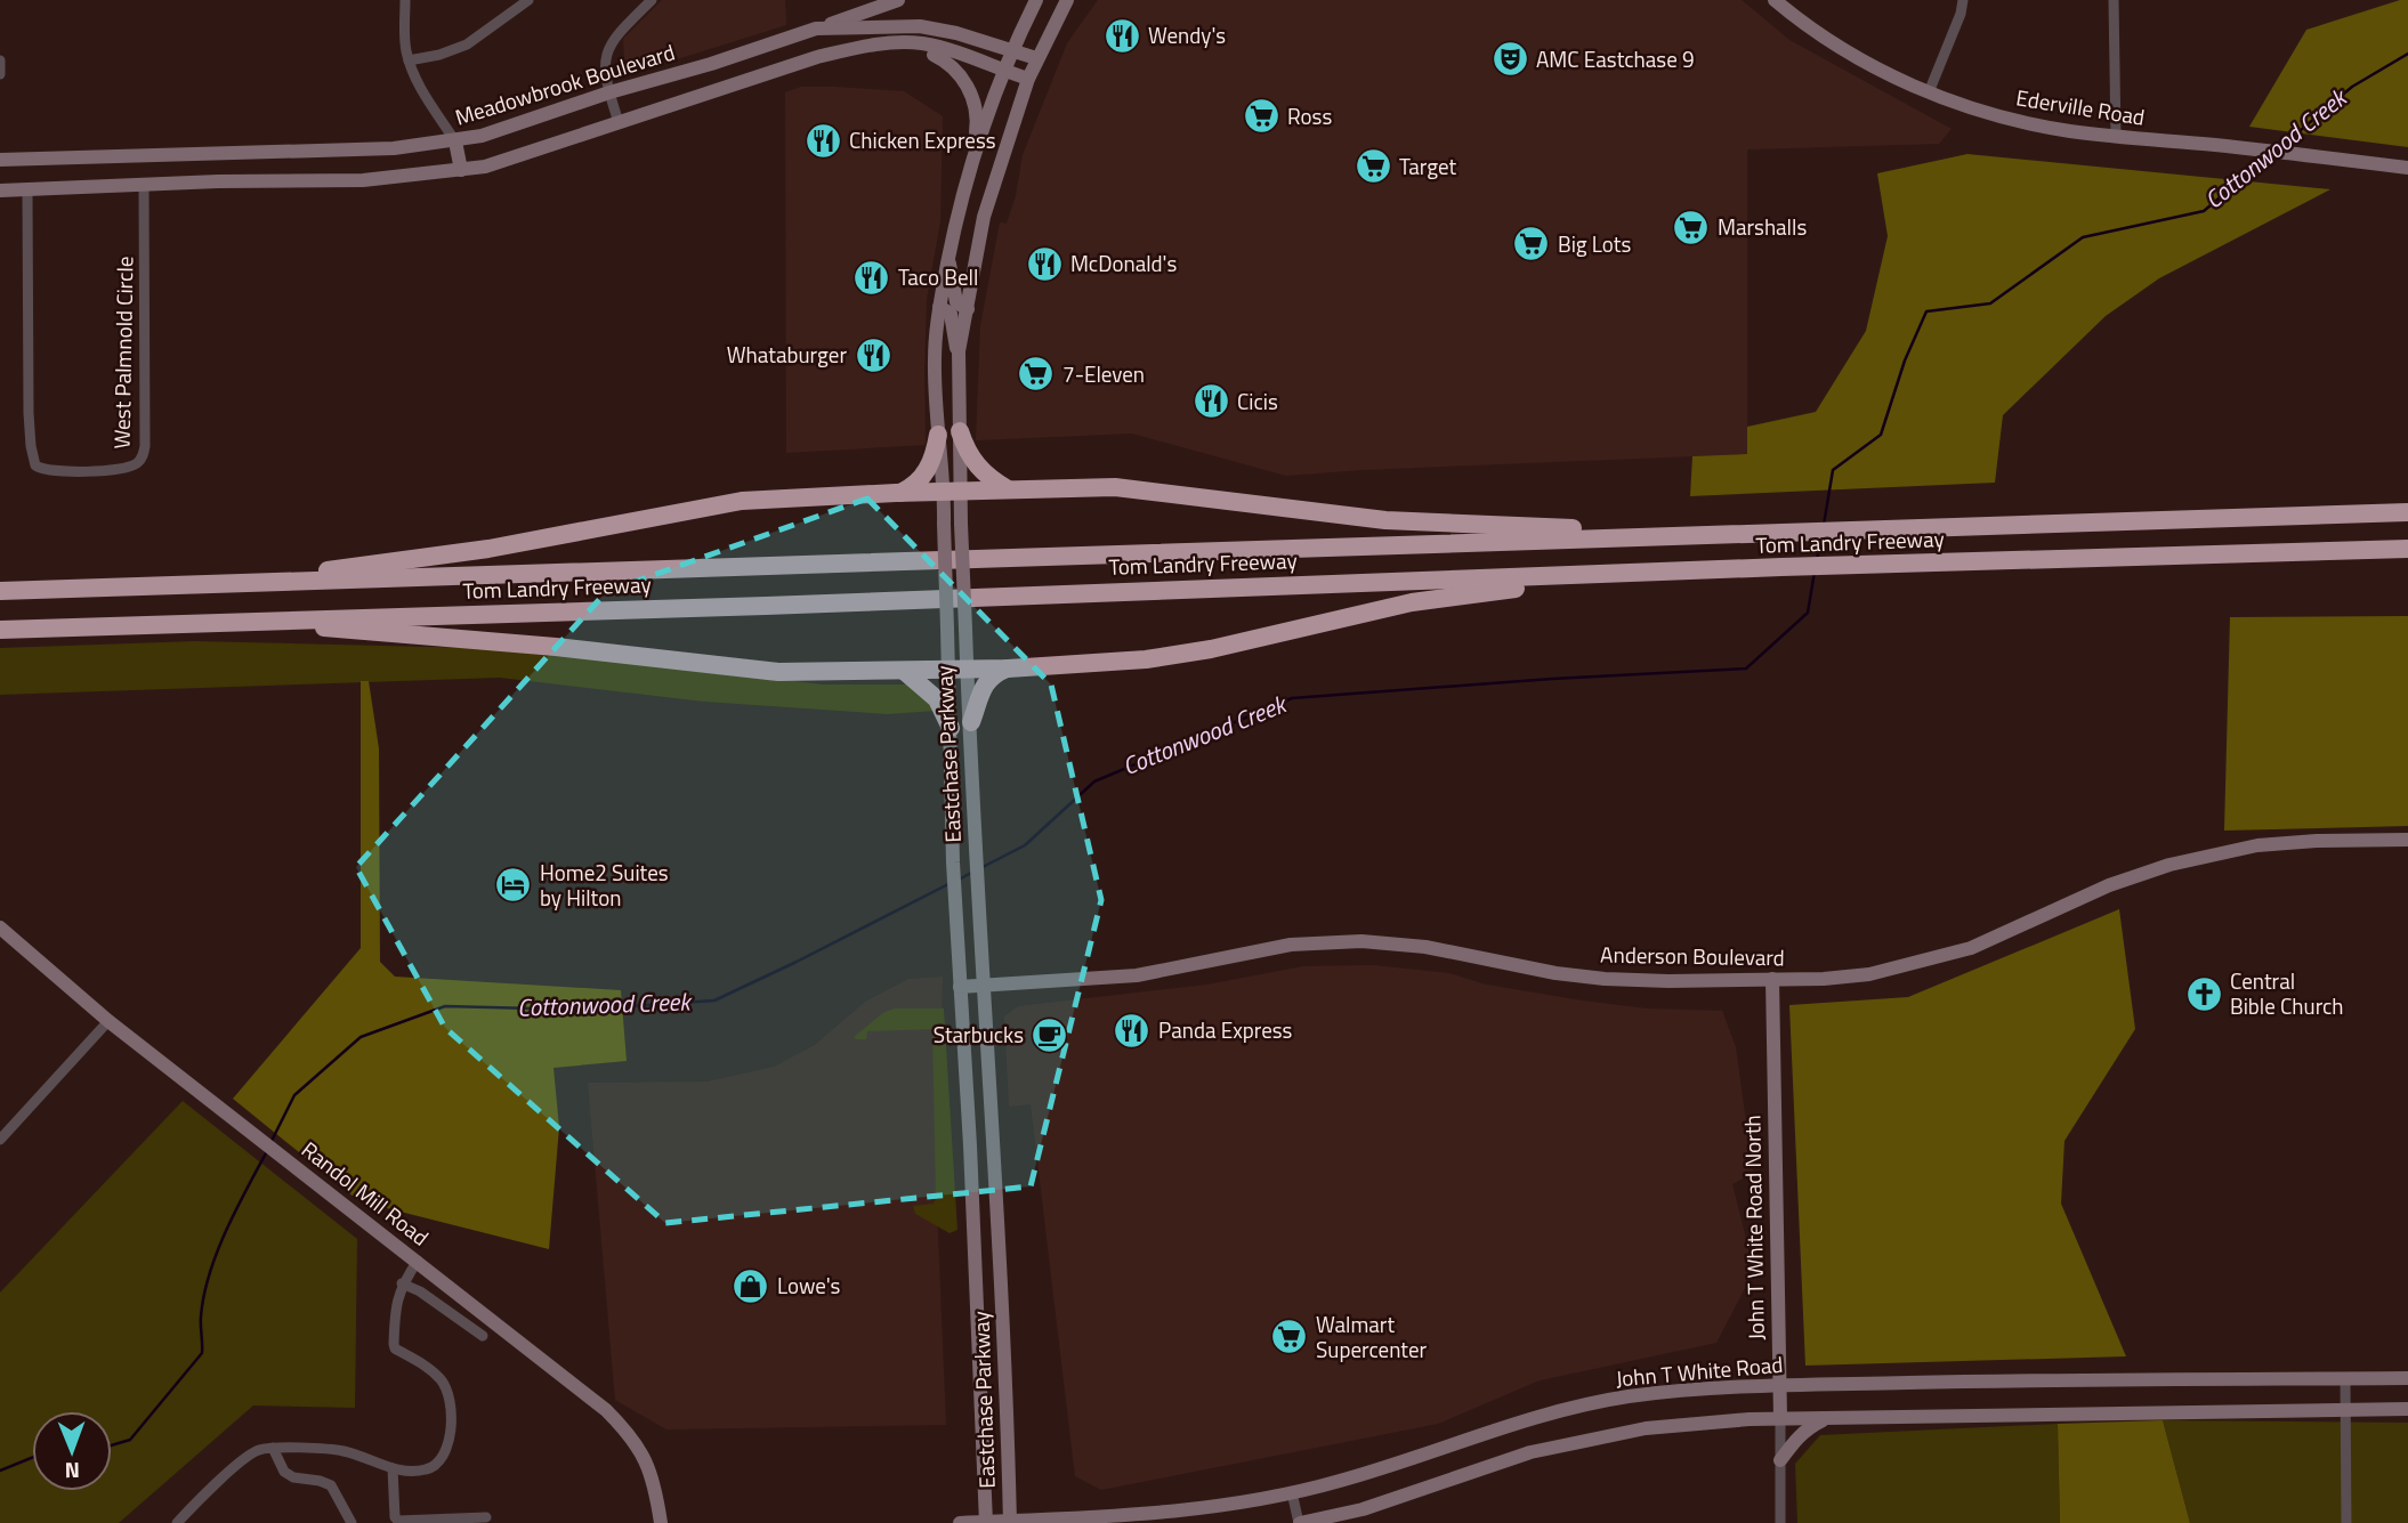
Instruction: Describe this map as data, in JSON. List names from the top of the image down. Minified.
{"streets":{"highway":["Tom Landry Freeway"],"main road":["Meadowbrook Boulevard","Ederville Road","Eastchase Parkway","Anderson Boulevard","Randol Mill Road","John T White Road North","John T White Road"],"street":["West Palmnold Circle"]},"crossings":[["Meadowbrook Boulevard","Eastchase Parkway"],["Eastchase Parkway","Anderson Boulevard"],["Eastchase Parkway","John T White Road"],["Anderson Boulevard","John T White Road North"],["John T White Road North","John T White Road"]],"water":["Cottonwood Creek"],"places":{"restaurant":["Wendy's","Chicken Express","McDonald's","Taco Bell","Whataburger","Cicis","Panda Express"],"theatre":["AMC Eastchase 9"],"supermarket":["Ross","Target","Marshalls","Big Lots","7-Eleven","Walmart Supercenter"],"hotel":["Home2 Suites by Hilton"],"church":["Central Bible Church"],"cafe":["Starbucks"],"shop":["Lowe's"]},"north":"bottom"}
